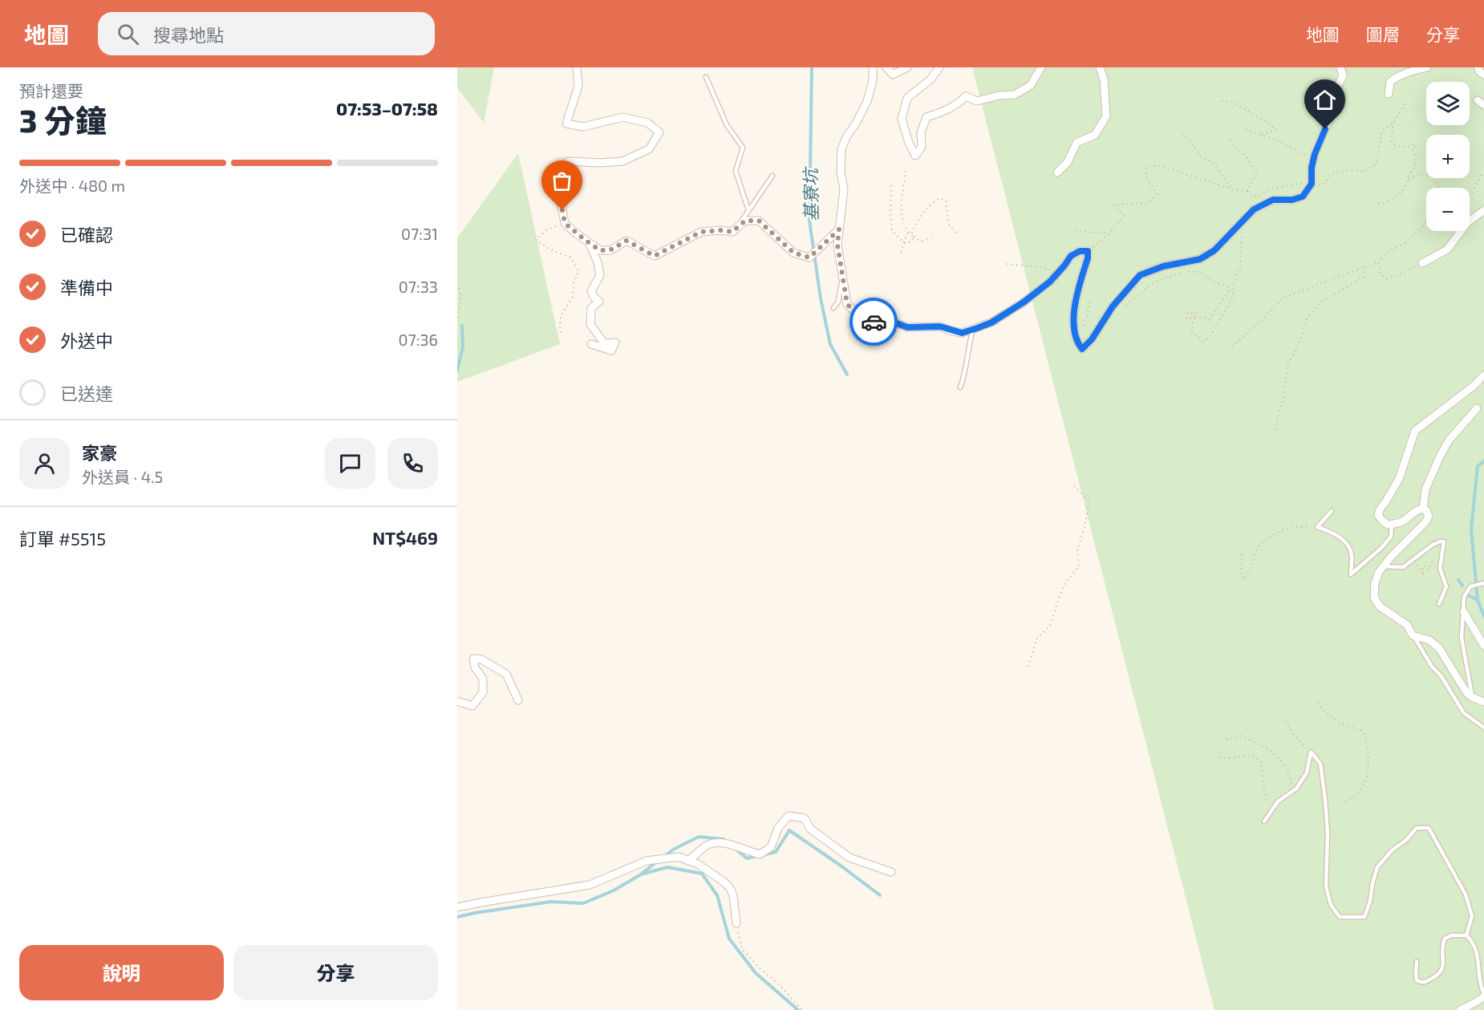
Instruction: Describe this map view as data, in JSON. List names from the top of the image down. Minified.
{"water":["基寮坑"],"page":{"header":"地圖","search":"搜尋地點","nav":["地圖","圖層","分享"],"heading":["3 分鐘","預計還要","07:53–07:58"],"panel":["家豪","外送員 · 4.5","訂單 #5515","NT$469"],"map_buttons":["+","−"],"bar":"外送中 · 480 m","list":[["已確認","07:31"],["準備中","07:33"],["外送中","07:36"],"已送達"],"buttons":["說明","分享"]}}
